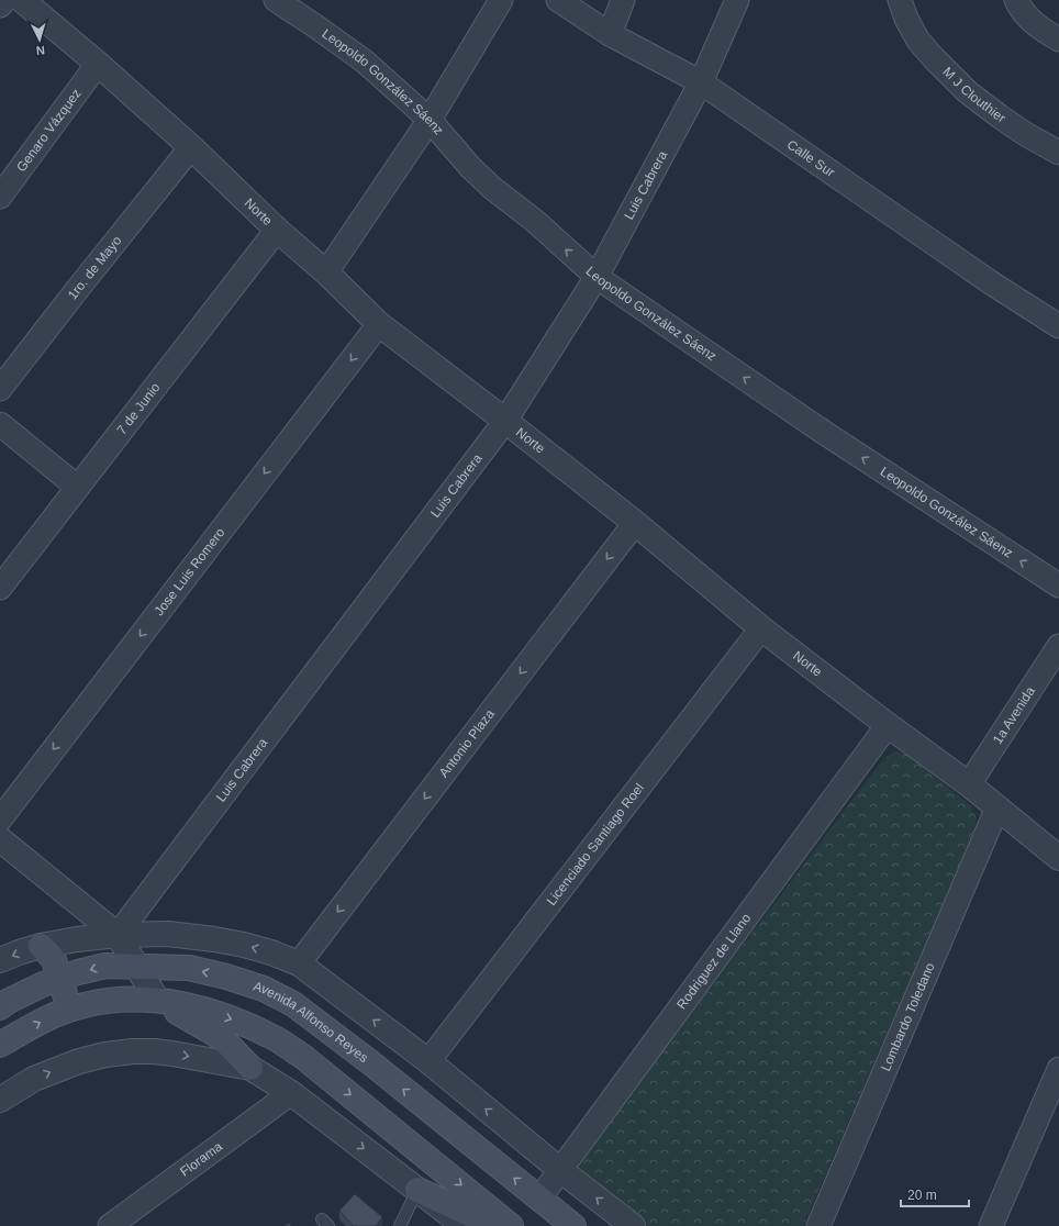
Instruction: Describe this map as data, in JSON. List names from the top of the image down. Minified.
{"streets":{"main road":["Avenida Alfonso Reyes"],"street":["Leopoldo González Sáenz","M J Clouthier","Genaro Vázquez","Calle Sur","Luis Cabrera","Norte","1ro. de Mayo","7 de Junio","Jose Luis Romero","1a Avenida","Antonio Plaza","Licenciado Santiago Roel","Rodriguez de Llano","Lombardo Toledano","Florama"]},"crossings":[["Leopoldo González Sáenz","Luis Cabrera"],["Genaro Vázquez","Norte"],["Calle Sur","Luis Cabrera"],["Luis Cabrera","Norte"],["Norte","1ro. de Mayo"],["Norte","7 de Junio"],["Norte","Jose Luis Romero"],["Norte","1a Avenida"],["Norte","Antonio Plaza"],["Norte","Licenciado Santiago Roel"],["Norte","Rodriguez de Llano"],["Norte","Lombardo Toledano"],["Rodriguez de Llano","Avenida Alfonso Reyes"]],"one_way":["Leopoldo González Sáenz","Jose Luis Romero","Antonio Plaza"],"scale_bar":"20 m","north":"bottom"}
